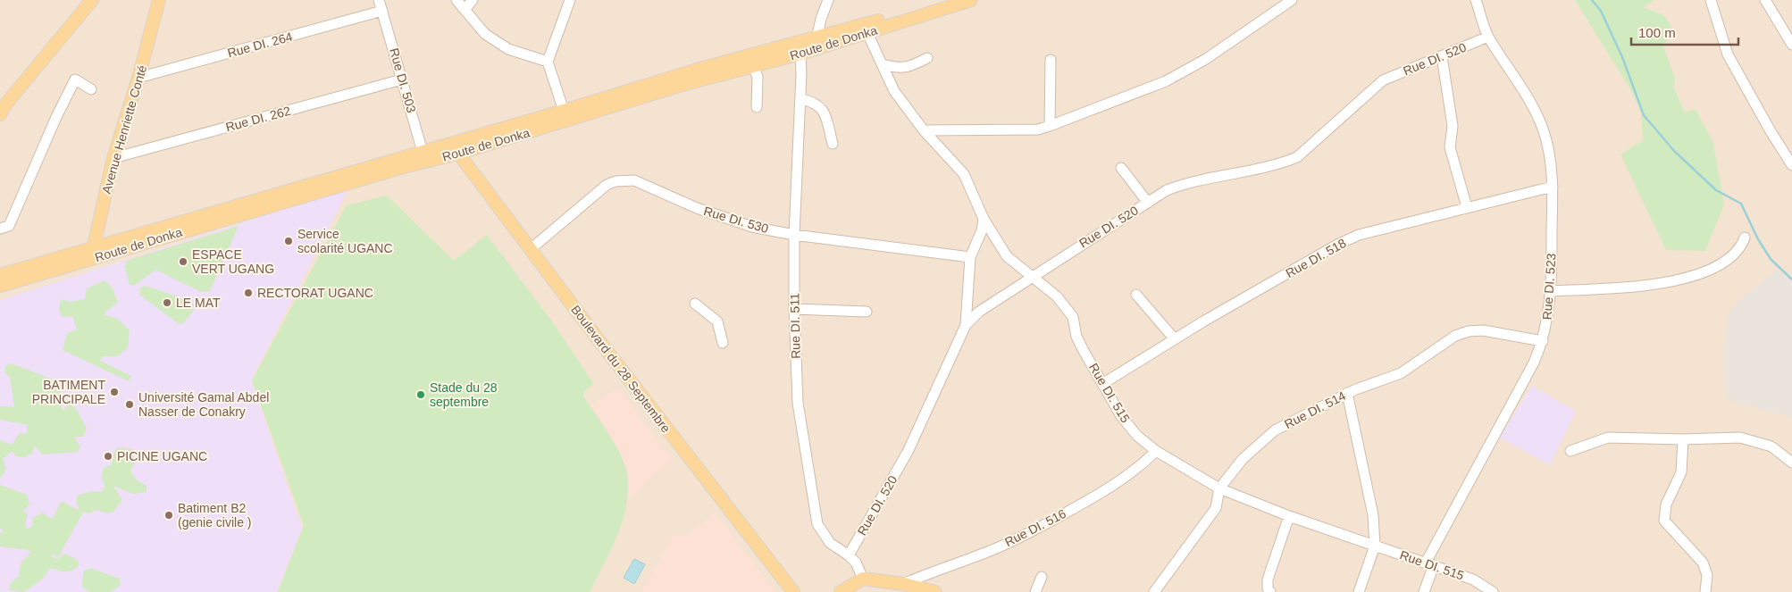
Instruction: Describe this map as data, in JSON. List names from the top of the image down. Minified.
{"streets":{"main road":["Route de Donka","Avenue Henriette Conté","Boulevard du 28 Septembre"],"street":["Rue DI. 264","Rue DI. 520","Rue DI. 503","Rue DI. 262","Rue DI. 530","Rue DI. 518","Rue DI. 523","Rue DI. 511","Rue DI. 515","Rue DI. 514","Rue DI. 516"]},"crossings":[["Route de Donka","Rue DI. 503"],["Route de Donka","Avenue Henriette Conté"],["Route de Donka","Rue DI. 511"],["Route de Donka","Boulevard du 28 Septembre"],["Route de Donka","Rue DI. 515"],["Rue DI. 264","Rue DI. 503"],["Rue DI. 264","Avenue Henriette Conté"],["Rue DI. 520","Rue DI. 523"],["Rue DI. 520","Rue DI. 511"],["Rue DI. 520","Rue DI. 515"],["Rue DI. 503","Rue DI. 262"],["Rue DI. 262","Avenue Henriette Conté"],["Rue DI. 530","Rue DI. 511"],["Rue DI. 530","Boulevard du 28 Septembre"],["Rue DI. 518","Rue DI. 523"],["Rue DI. 518","Rue DI. 515"],["Rue DI. 523","Rue DI. 515"],["Rue DI. 523","Rue DI. 514"],["Rue DI. 515","Rue DI. 514"],["Rue DI. 515","Rue DI. 516"]],"places":["Service scolarité UGANC","ESPACE VERT UGANG","RECTORAT UGANC","LE MAT","BATIMENT PRINCIPALE","Stade du 28 septembre","Université Gamal Abdel Nasser de Conakry","PICINE UGANC","Batiment B2 (genie civile )"],"scale_bar":"100 m"}
